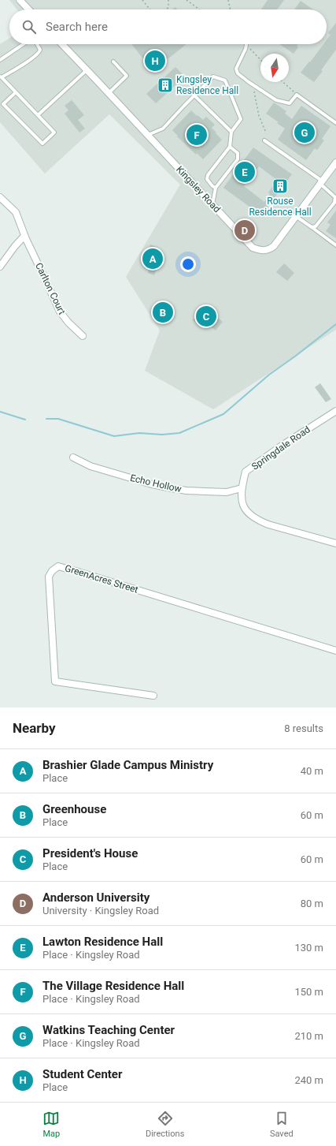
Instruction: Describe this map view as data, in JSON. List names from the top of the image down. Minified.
{"streets":{"street":["Kingsley Road","Carlton Court","Springdale Road","Echo Hollow","GreenAcres Street"]},"crossings":[["Springdale Road","Echo Hollow"]],"places":{"building":["Kingsley Residence Hall","Rouse Residence Hall"]},"north":"bottom","page":{"search":"Search here","pins":["H","G","F","E","D","A","B","C"],"heading":["Nearby","8 results"],"list":[{"mark":"A","name":"Brashier Glade Campus Ministry","note":"Place","value":"40 m"},{"mark":"B","name":"Greenhouse","note":"Place","value":"60 m"},{"mark":"C","name":"President's House","note":"Place","value":"60 m"},{"mark":"D","name":"Anderson University","note":"University · Kingsley Road","value":"80 m"},{"mark":"E","name":"Lawton Residence Hall","note":"Place · Kingsley Road","value":"130 m"},{"mark":"F","name":"The Village Residence Hall","note":"Place · Kingsley Road","value":"150 m"},{"mark":"G","name":"Watkins Teaching Center","note":"Place · Kingsley Road","value":"210 m"},{"mark":"H","name":"Student Center","note":"Place","value":"240 m"}],"nav":["Map","Directions","Saved"]}}
